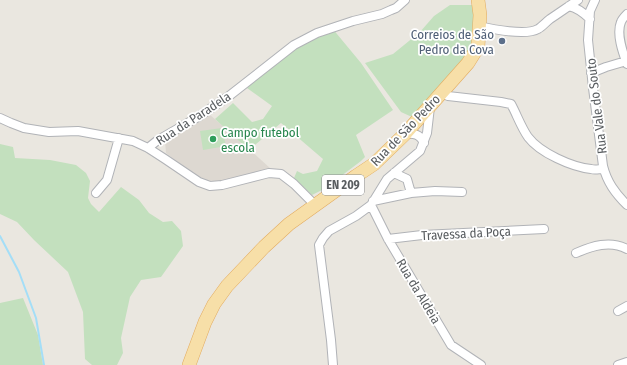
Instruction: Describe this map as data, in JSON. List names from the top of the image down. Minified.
{"streets":{"main road":["Rua de São Pedro","EN 209"],"street":["Rua Vale do Souto","Rua da Paradela","Travessa da Poça","Rua da Aldeia"]},"crossings":[["Rua da Paradela","Rua de São Pedro"],["Travessa da Poça","Rua da Aldeia"]],"places":["Correios de São Pedro da Cova","Campo futebol escola"]}
